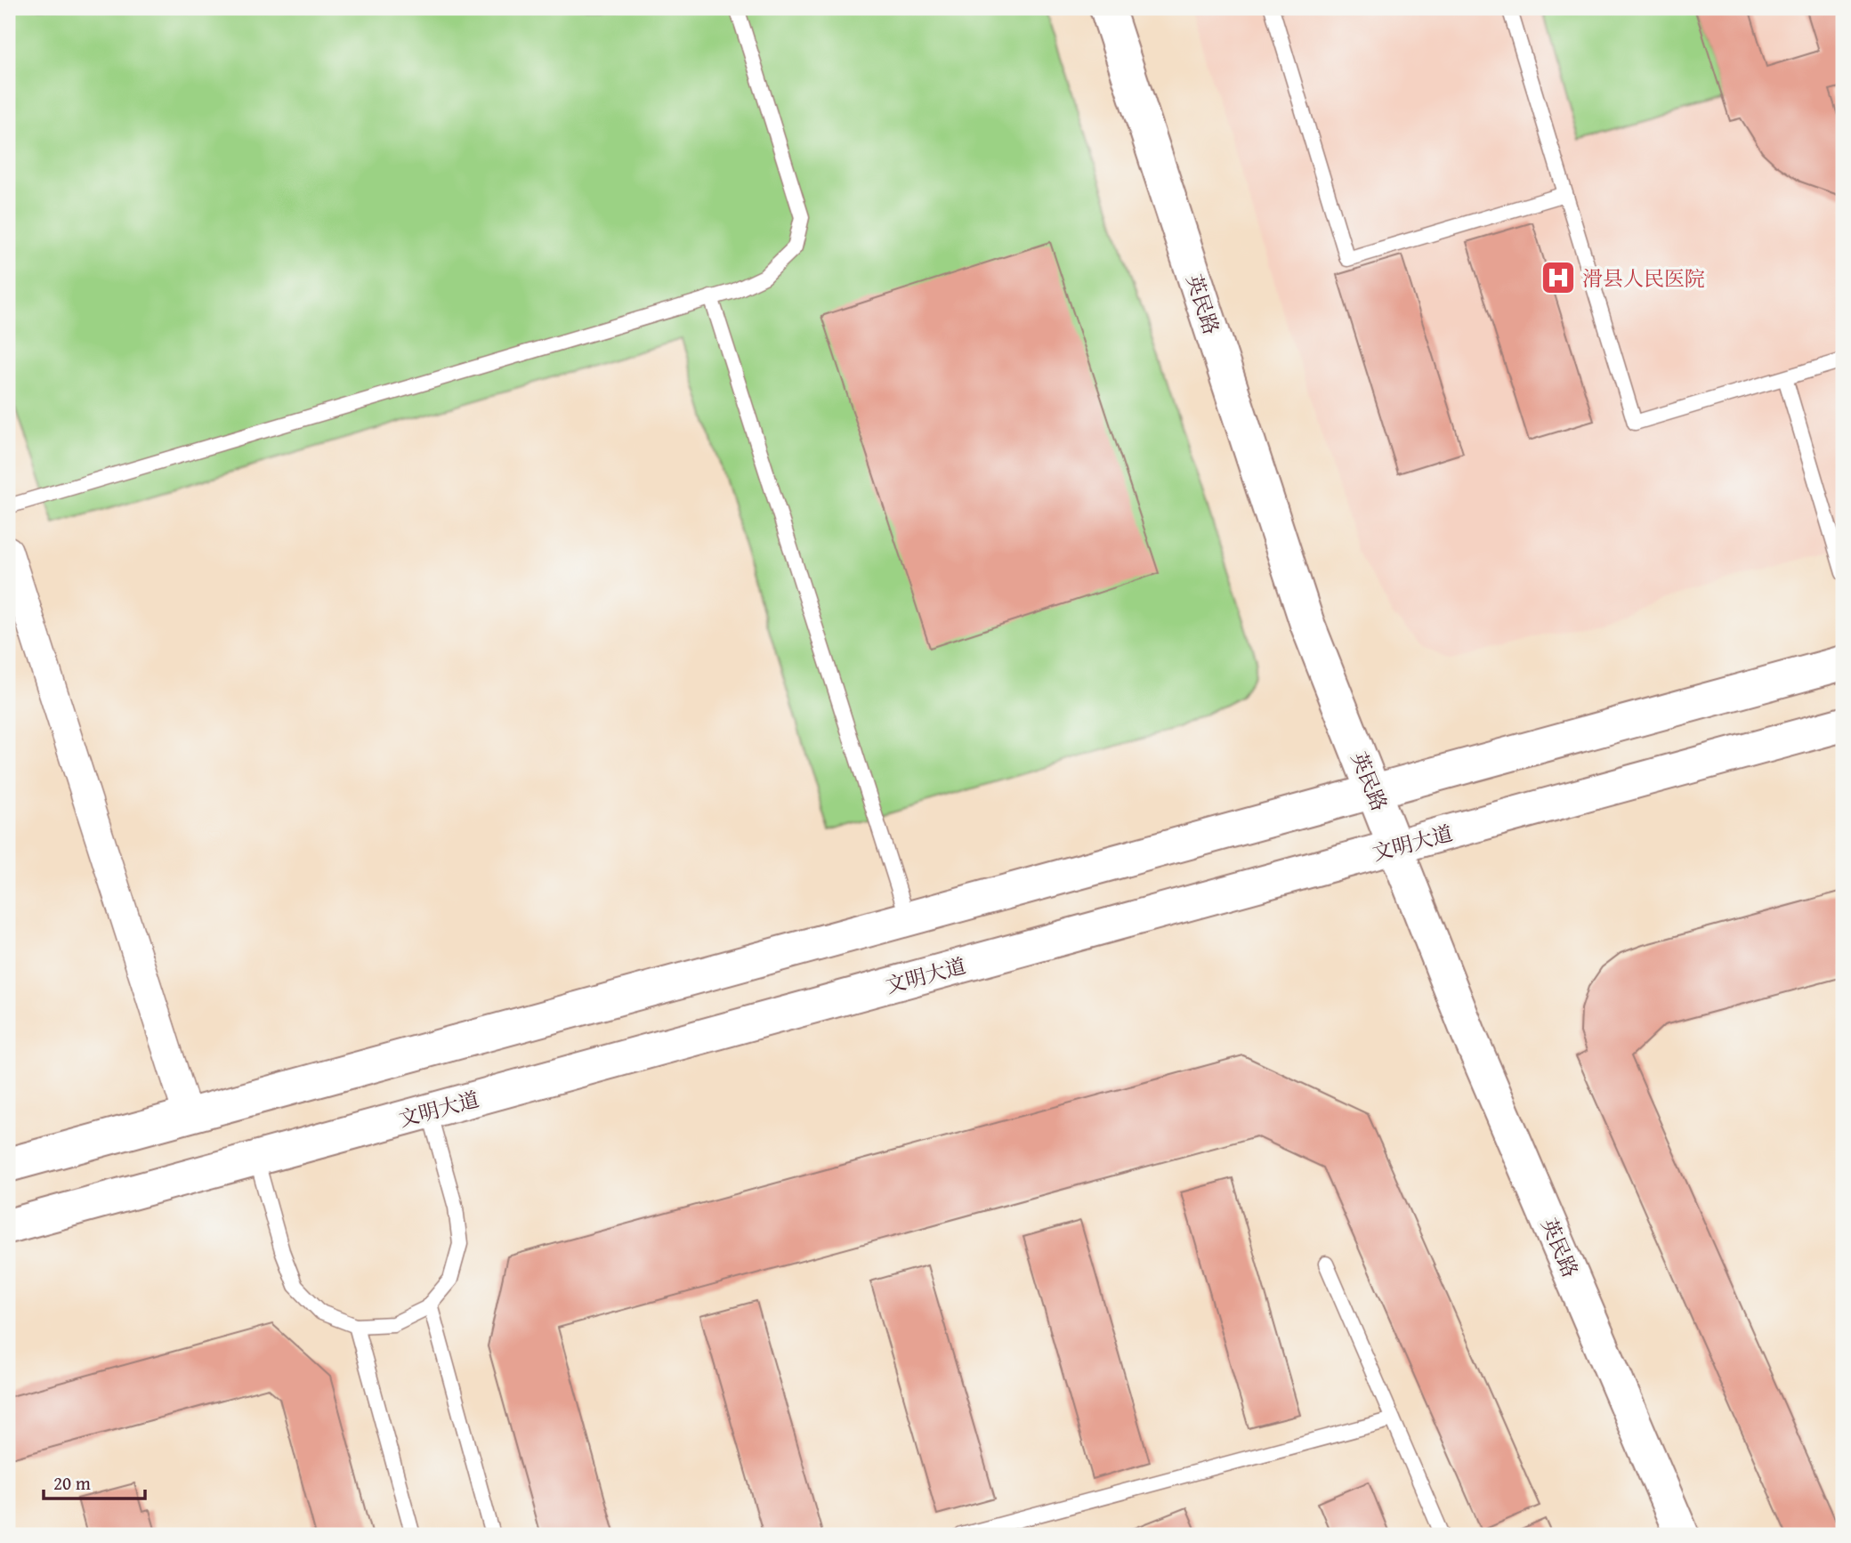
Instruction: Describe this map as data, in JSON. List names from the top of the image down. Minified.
{"streets":{"main road":["英民路","文明大道"]},"crossings":[["英民路","文明大道"]],"places":{"hospital":["滑县人民医院"]},"scale_bar":"20 m"}
